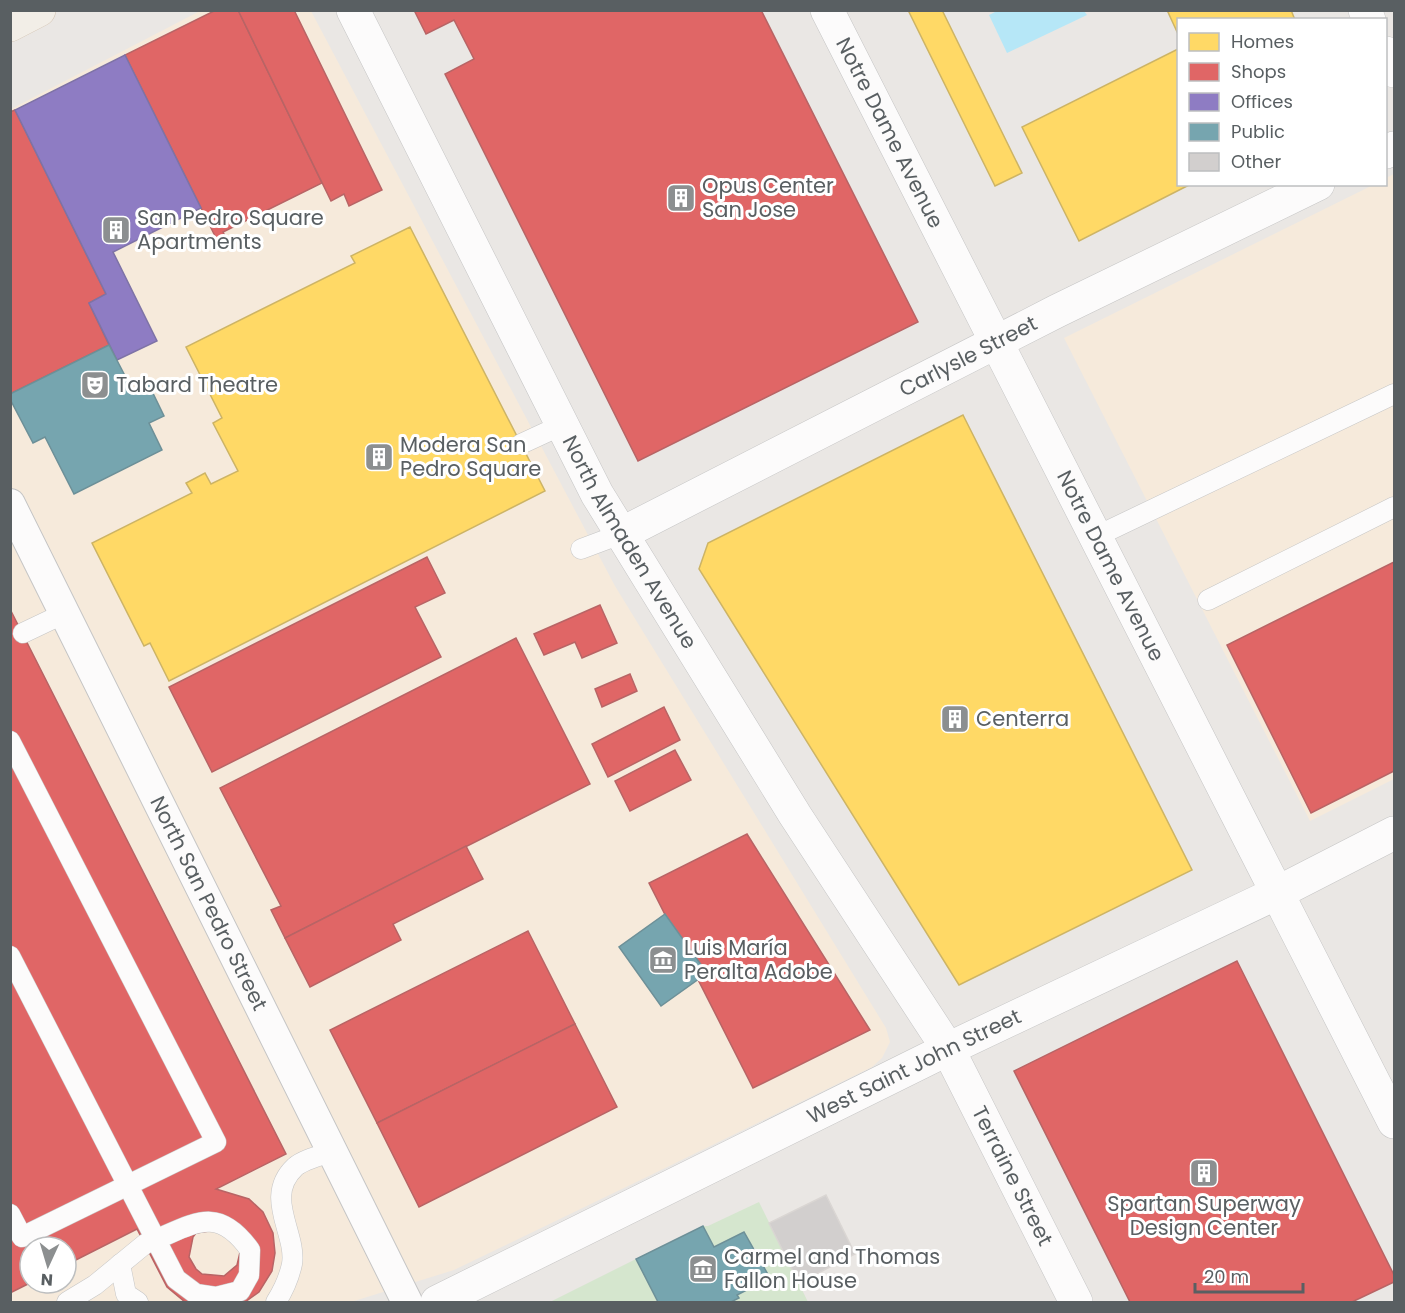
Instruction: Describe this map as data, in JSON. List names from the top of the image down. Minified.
{"streets":{"street":["Notre Dame Avenue","Carlysle Street","North Almaden Avenue","North San Pedro Street","West Saint John Street","Terraine Street"]},"crossings":[["Notre Dame Avenue","Carlysle Street"],["Notre Dame Avenue","West Saint John Street"],["Carlysle Street","North Almaden Avenue"],["North Almaden Avenue","West Saint John Street"],["North Almaden Avenue","Terraine Street"],["West Saint John Street","Terraine Street"]],"places":{"building":["Opus Center San Jose","San Pedro Square Apartments","Modera San Pedro Square","Centerra","Spartan Superway Design Center"],"theatre":["Tabard Theatre"],"museum":["Luis María Peralta Adobe","Carmel and Thomas Fallon House"]},"legend":["Homes","Shops","Offices","Public","Other"],"scale_bar":"20 m","north":"bottom"}
